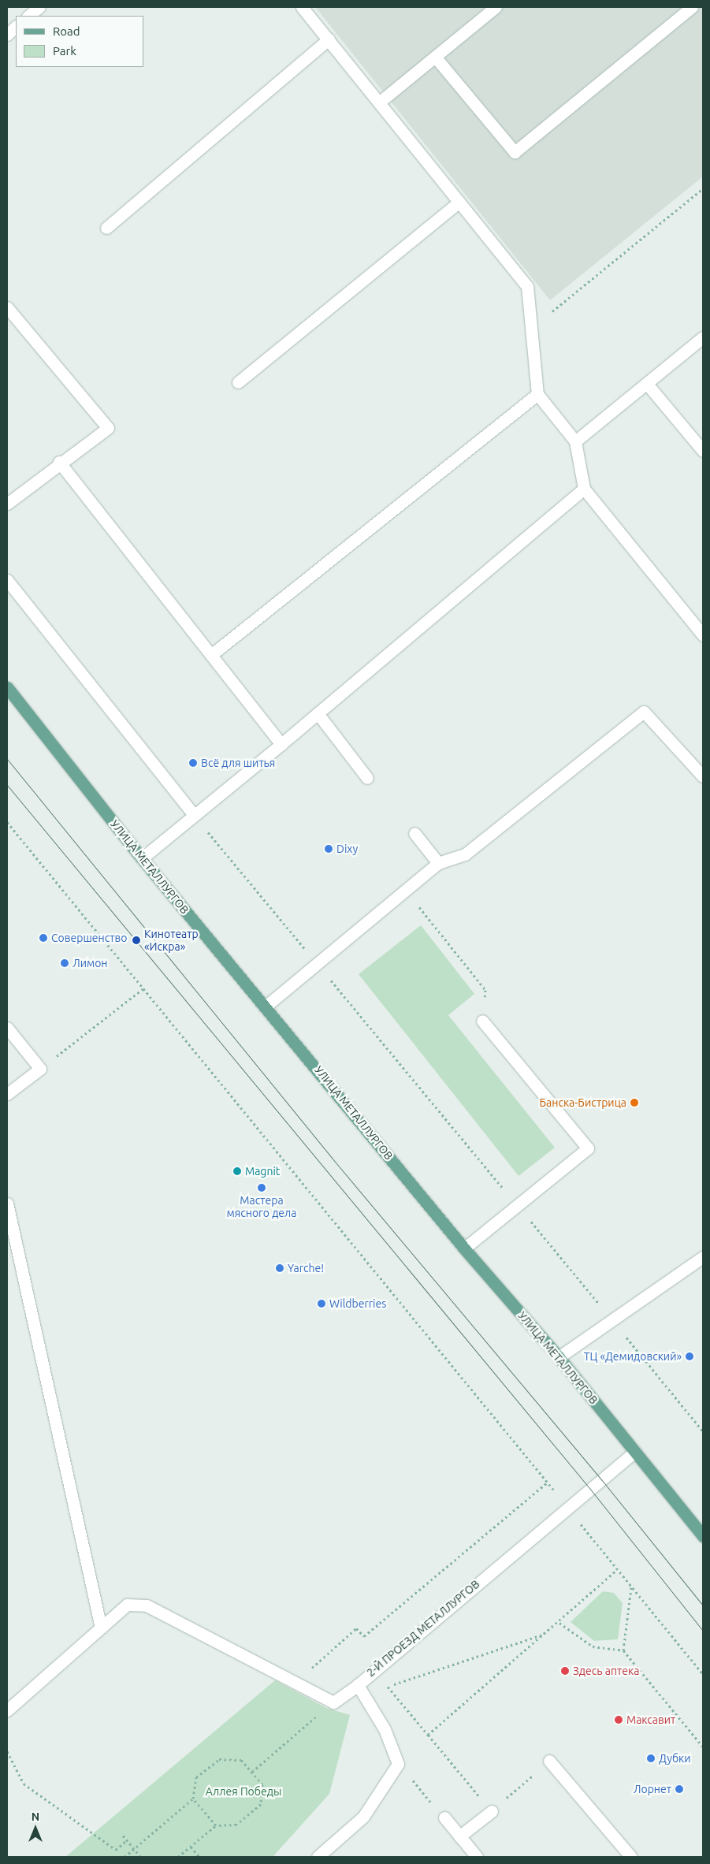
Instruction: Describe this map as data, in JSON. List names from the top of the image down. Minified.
{"streets":{"main road":["УЛИЦА МЕТАЛЛУРГОВ"],"street":["2-Й ПРОЕЗД МЕТАЛЛУРГОВ"]},"crossings":[["УЛИЦА МЕТАЛЛУРГОВ","2-Й ПРОЕЗД МЕТАЛЛУРГОВ"]],"parks":["Аллея Победы"],"places":["Всё для шитья","Dixy","Совершенство","Кинотеатр «Искра»","Лимон","Банска-Бистрица","Magnit","Мастера мясного дела","Yarche!","Wildberries","ТЦ «Демидовский»","Здесь аптека","Максавит","Дубки","Лорнет"],"legend":["Road","Park"],"north":"top"}
